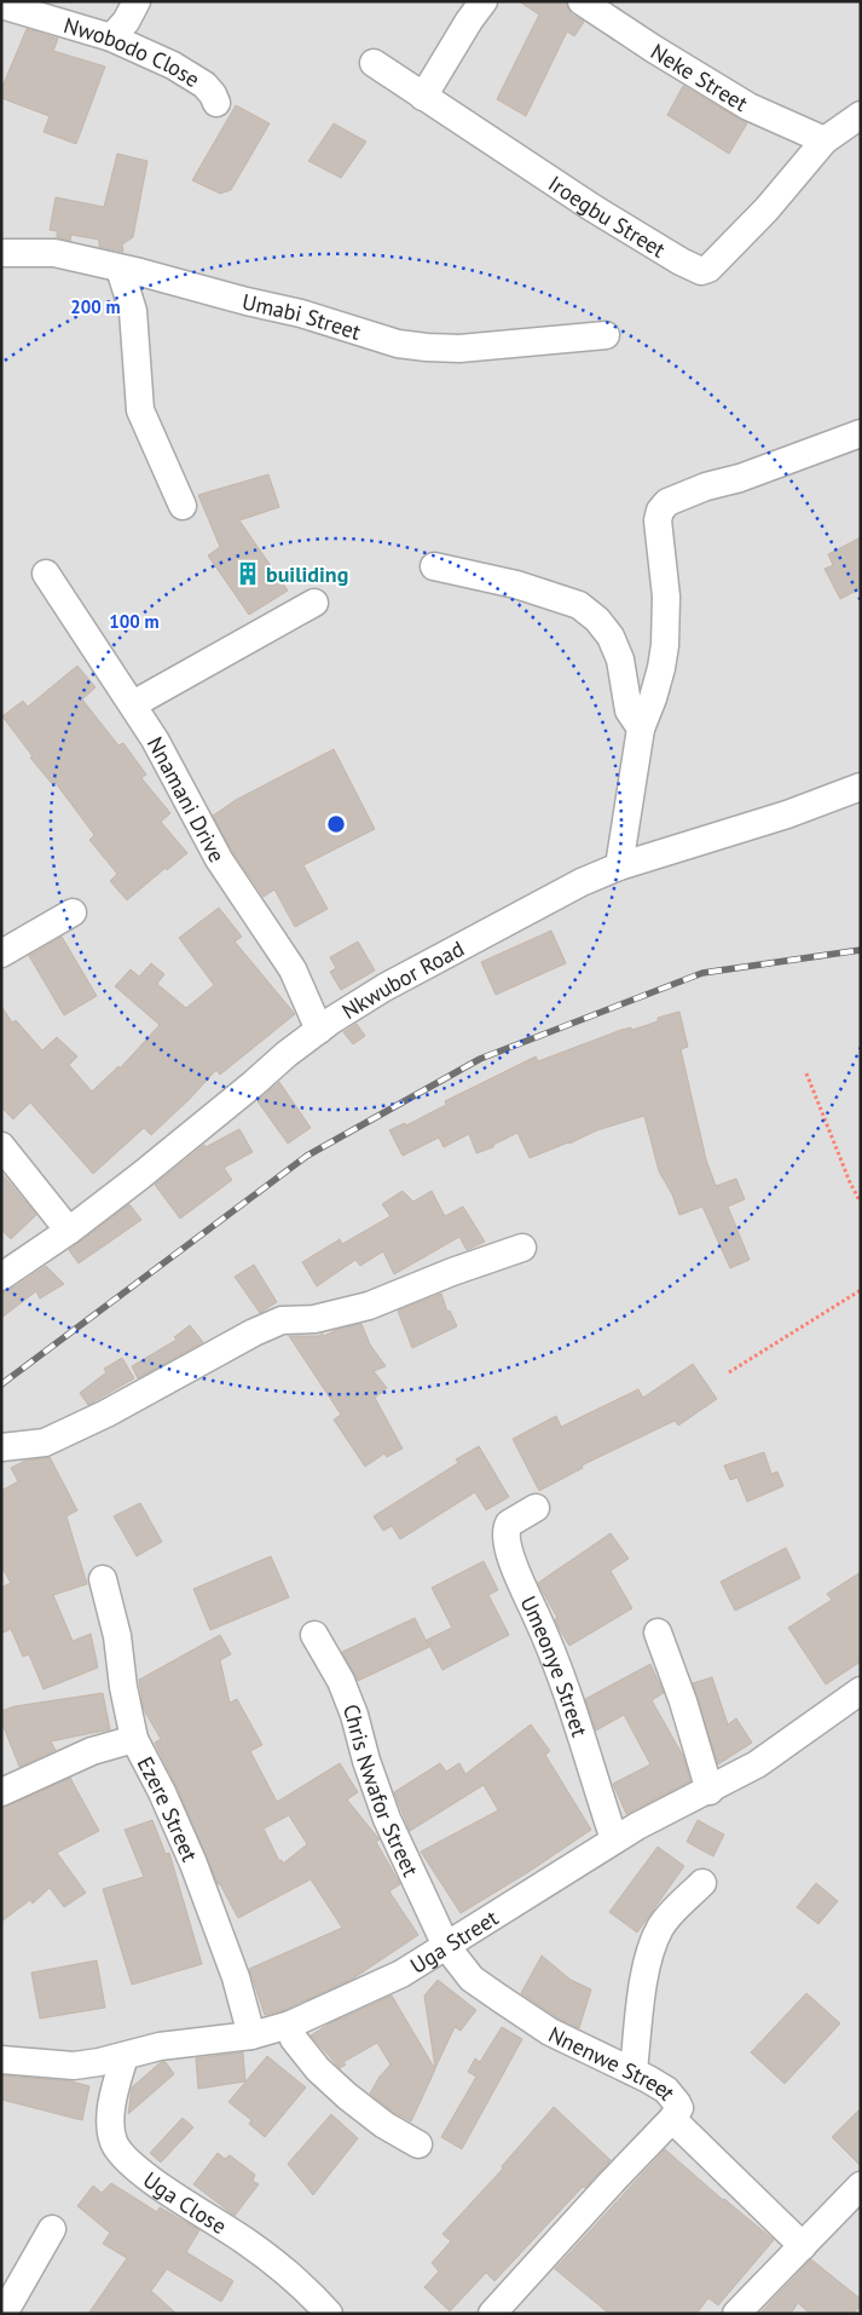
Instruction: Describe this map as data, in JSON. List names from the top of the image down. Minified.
{"streets":{"street":["Nwobodo Close","Neke Street","Iroegbu Street","Umabi Street","Nnamani Drive","Nkwubor Road","Umeonye Street","Chris Nwafor Street","Ezere Street","Uga Street","Nnenwe Street","Uga Close"]},"crossings":[["Neke Street","Iroegbu Street"],["Nnamani Drive","Nkwubor Road"],["Umeonye Street","Uga Street"],["Chris Nwafor Street","Uga Street"],["Chris Nwafor Street","Nnenwe Street"],["Ezere Street","Uga Street"],["Uga Street","Nnenwe Street"],["Uga Street","Uga Close"]],"places":{"building":["builiding"]},"rings":["200 m","100 m"]}
